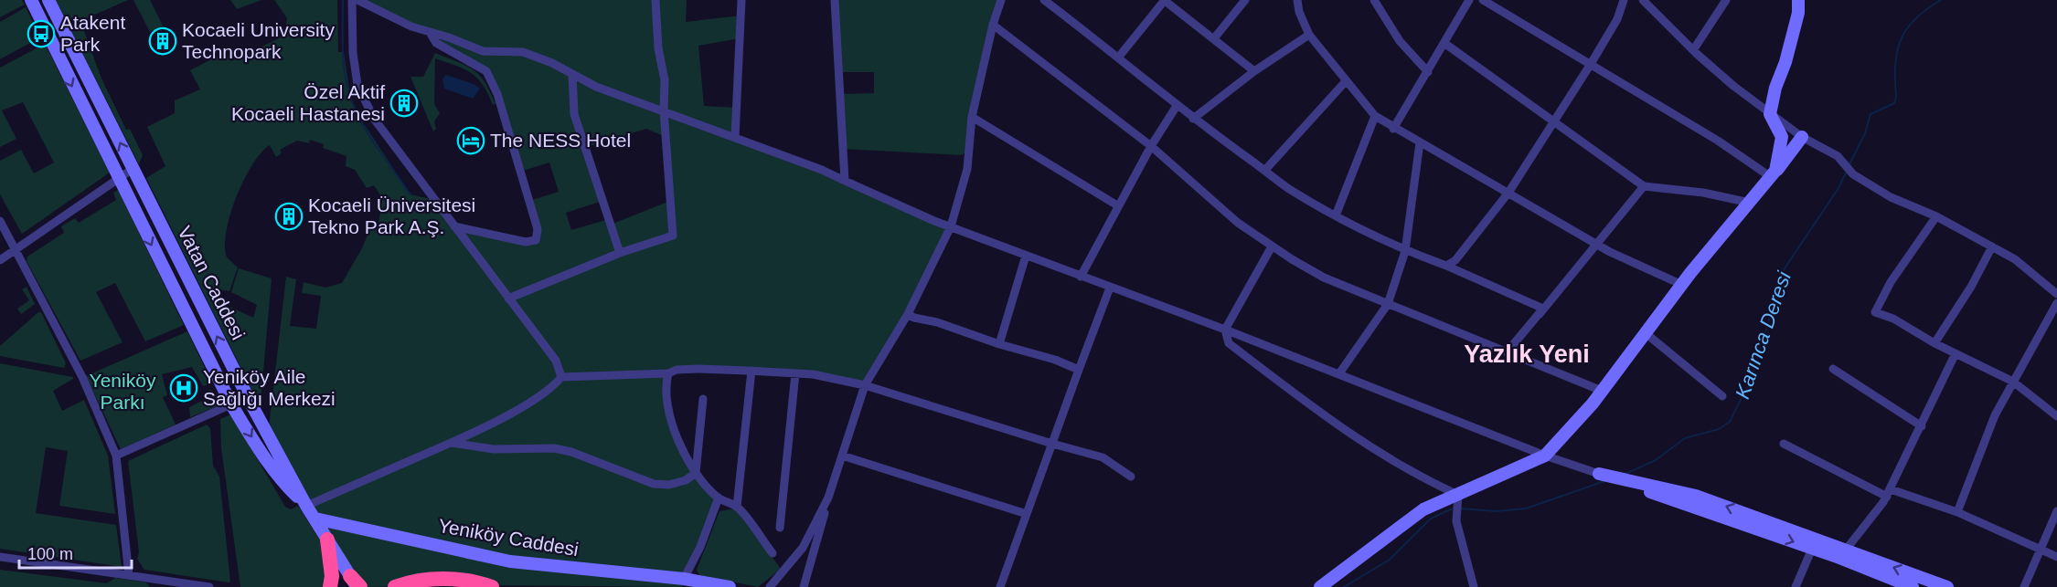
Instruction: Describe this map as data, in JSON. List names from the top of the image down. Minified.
{"streets":{"street":["Vatan Caddesi","Yeniköy Caddesi"]},"districts":["Yazlık Yeni"],"water":["Karınca Deresi"],"parks":["Yeniköy Parkı"],"places":{"bus stop":["Atakent Park"],"building":["Kocaeli University Technopark","Özel Aktif Kocaeli Hastanesi","Kocaeli Üniversitesi Tekno Park A.Ş."],"hotel":["The NESS Hotel"],"hospital":["Yeniköy Aile Sağlığı Merkezi"]},"scale_bar":"100 m"}
